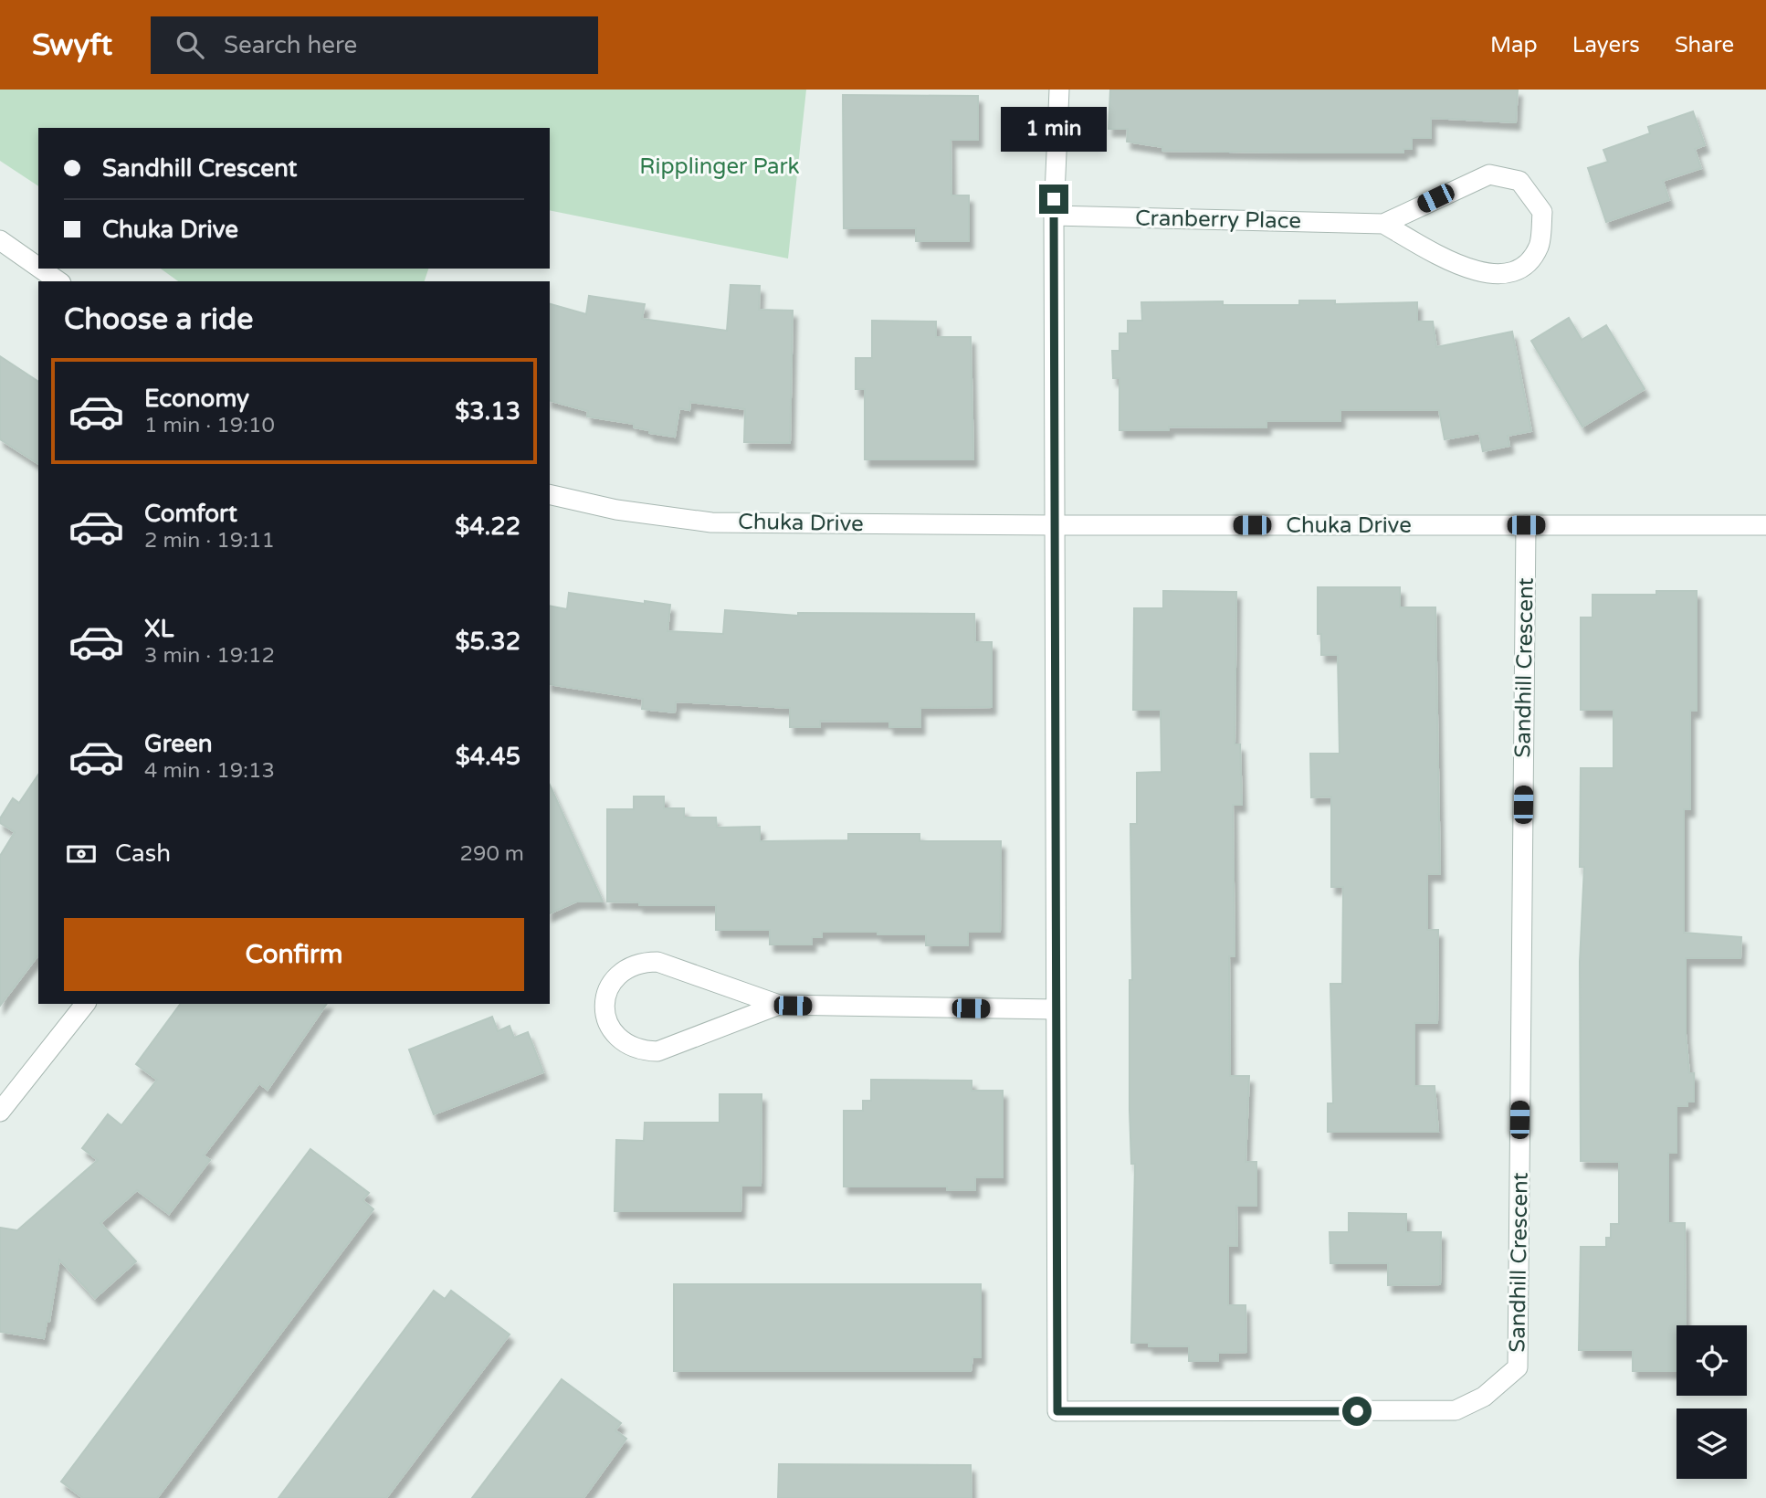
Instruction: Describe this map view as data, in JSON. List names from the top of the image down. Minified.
{"streets":{"street":["Cranberry Place","Chuka Drive","Sandhill Crescent"]},"crossings":[["Chuka Drive","Sandhill Crescent"]],"parks":["Ripplinger Park"],"page":{"header":"Swyft","search":"Search here","nav":["Map","Layers","Share"],"bubble":"1 min","banner":["Sandhill Crescent","Chuka Drive"],"heading":"Choose a ride","list":[{"name":"Economy","note":"1 min · 19:10","value":"$3.13"},{"name":"Comfort","note":"2 min · 19:11","value":"$4.22"},{"name":"XL","note":"3 min · 19:12","value":"$5.32"},{"name":"Green","note":"4 min · 19:13","value":"$4.45"}],"pay":["Cash","290 m"],"buttons":"Confirm"}}
